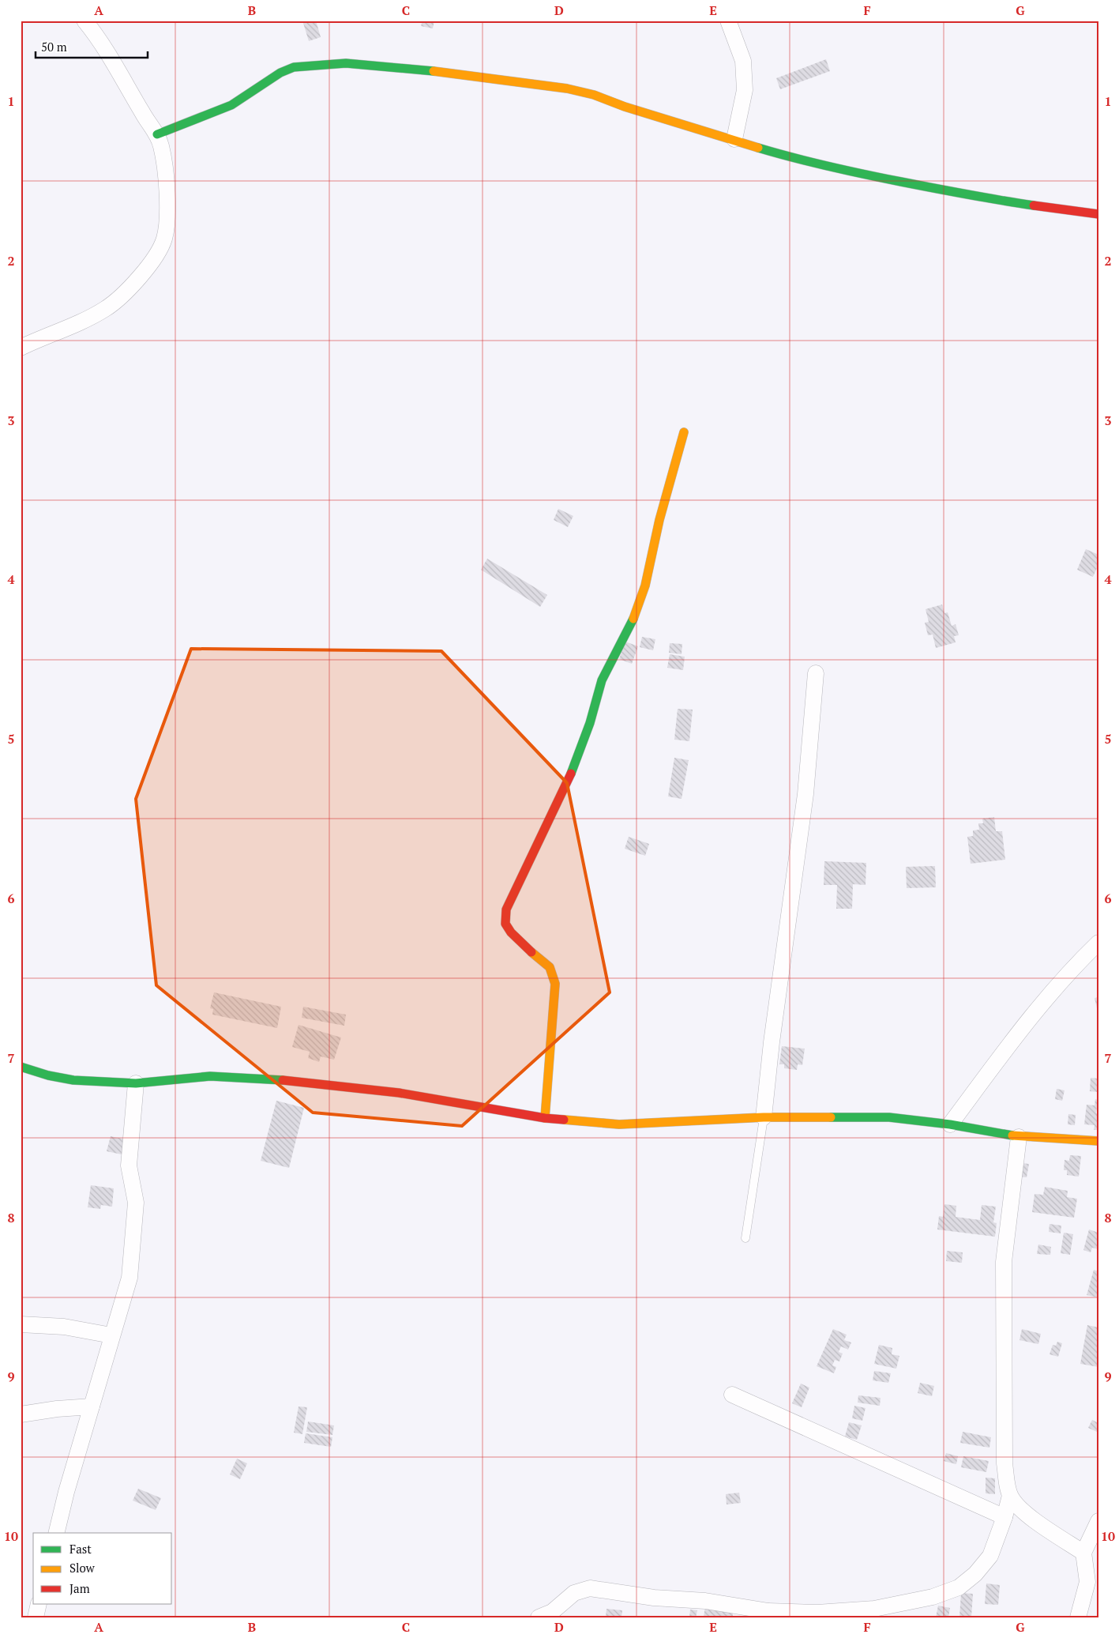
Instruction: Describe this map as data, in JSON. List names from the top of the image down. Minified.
{"legend":["Fast","Slow","Jam"],"scale_bar":"50 m","grid":{"columns":["A","B","C","D","E","F","G"],"rows":["1","2","3","4","5","6","7","8","9","10"]}}
